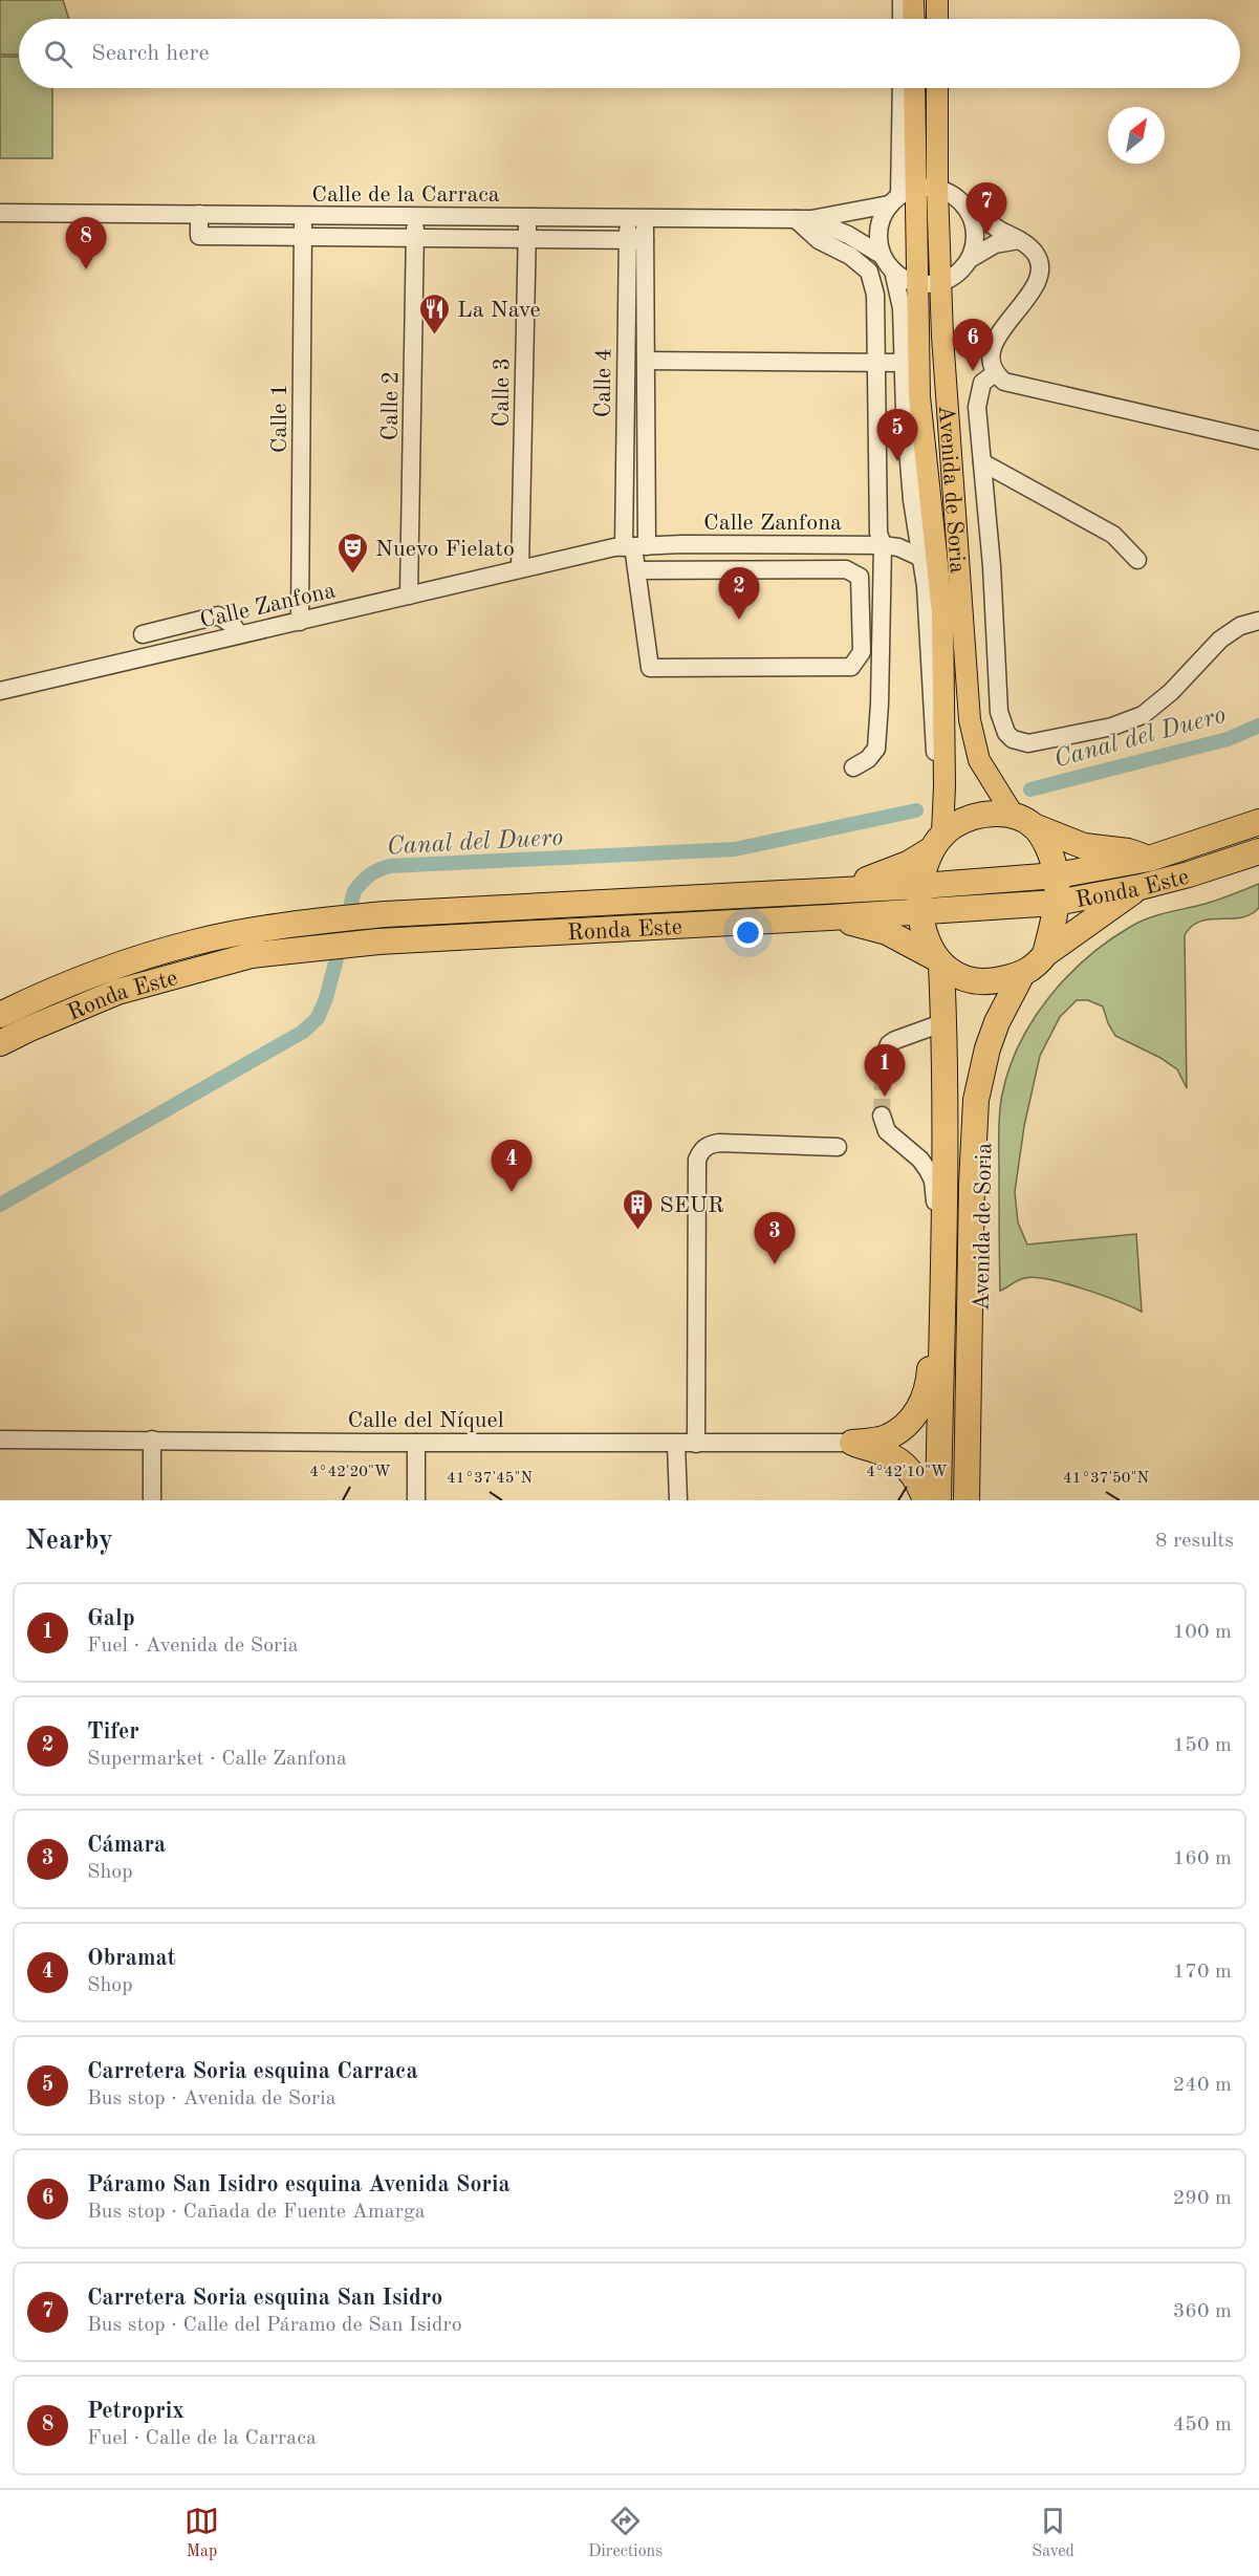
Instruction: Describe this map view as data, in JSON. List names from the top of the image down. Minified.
{"streets":{"highway":["Avenida de Soria","Ronda Este"],"street":["Calle de la Carraca","Calle 4","Calle 3","Calle 2","Calle 1","Calle Zanfona","Calle del Níquel"]},"crossings":[["Calle de la Carraca","Calle 3"],["Calle de la Carraca","Calle 2"],["Calle de la Carraca","Calle 1"],["Calle de la Carraca","Avenida de Soria"],["Calle 4","Calle Zanfona"],["Calle 3","Calle Zanfona"],["Calle 2","Calle Zanfona"],["Calle 1","Calle Zanfona"],["Avenida de Soria","Calle Zanfona"],["Avenida de Soria","Ronda Este"]],"water":["Canal del Duero"],"places":{"restaurant":["La Nave"],"theatre":["Nuevo Fielato"],"building":["SEUR"]},"north":"top right","page":{"search":"Search here","pins":["7","8","6","5","2","1","4","3"],"heading":["Nearby","8 results"],"list":[{"mark":"1","name":"Galp","note":"Fuel · Avenida de Soria","value":"100 m"},{"mark":"2","name":"Tifer","note":"Supermarket · Calle Zanfona","value":"150 m"},{"mark":"3","name":"Cámara","note":"Shop","value":"160 m"},{"mark":"4","name":"Obramat","note":"Shop","value":"170 m"},{"mark":"5","name":"Carretera Soria esquina Carraca","note":"Bus stop · Avenida de Soria","value":"240 m"},{"mark":"6","name":"Páramo San Isidro esquina Avenida Soria","note":"Bus stop · Cañada de Fuente Amarga","value":"290 m"},{"mark":"7","name":"Carretera Soria esquina San Isidro","note":"Bus stop · Calle del Páramo de San Isidro","value":"360 m"},{"mark":"8","name":"Petroprix","note":"Fuel · Calle de la Carraca","value":"450 m"}],"nav":["Map","Directions","Saved"]},"coordinates":["4°42'20\"W","4°42'10\"W","41°37'45\"N","41°37'50\"N"]}
